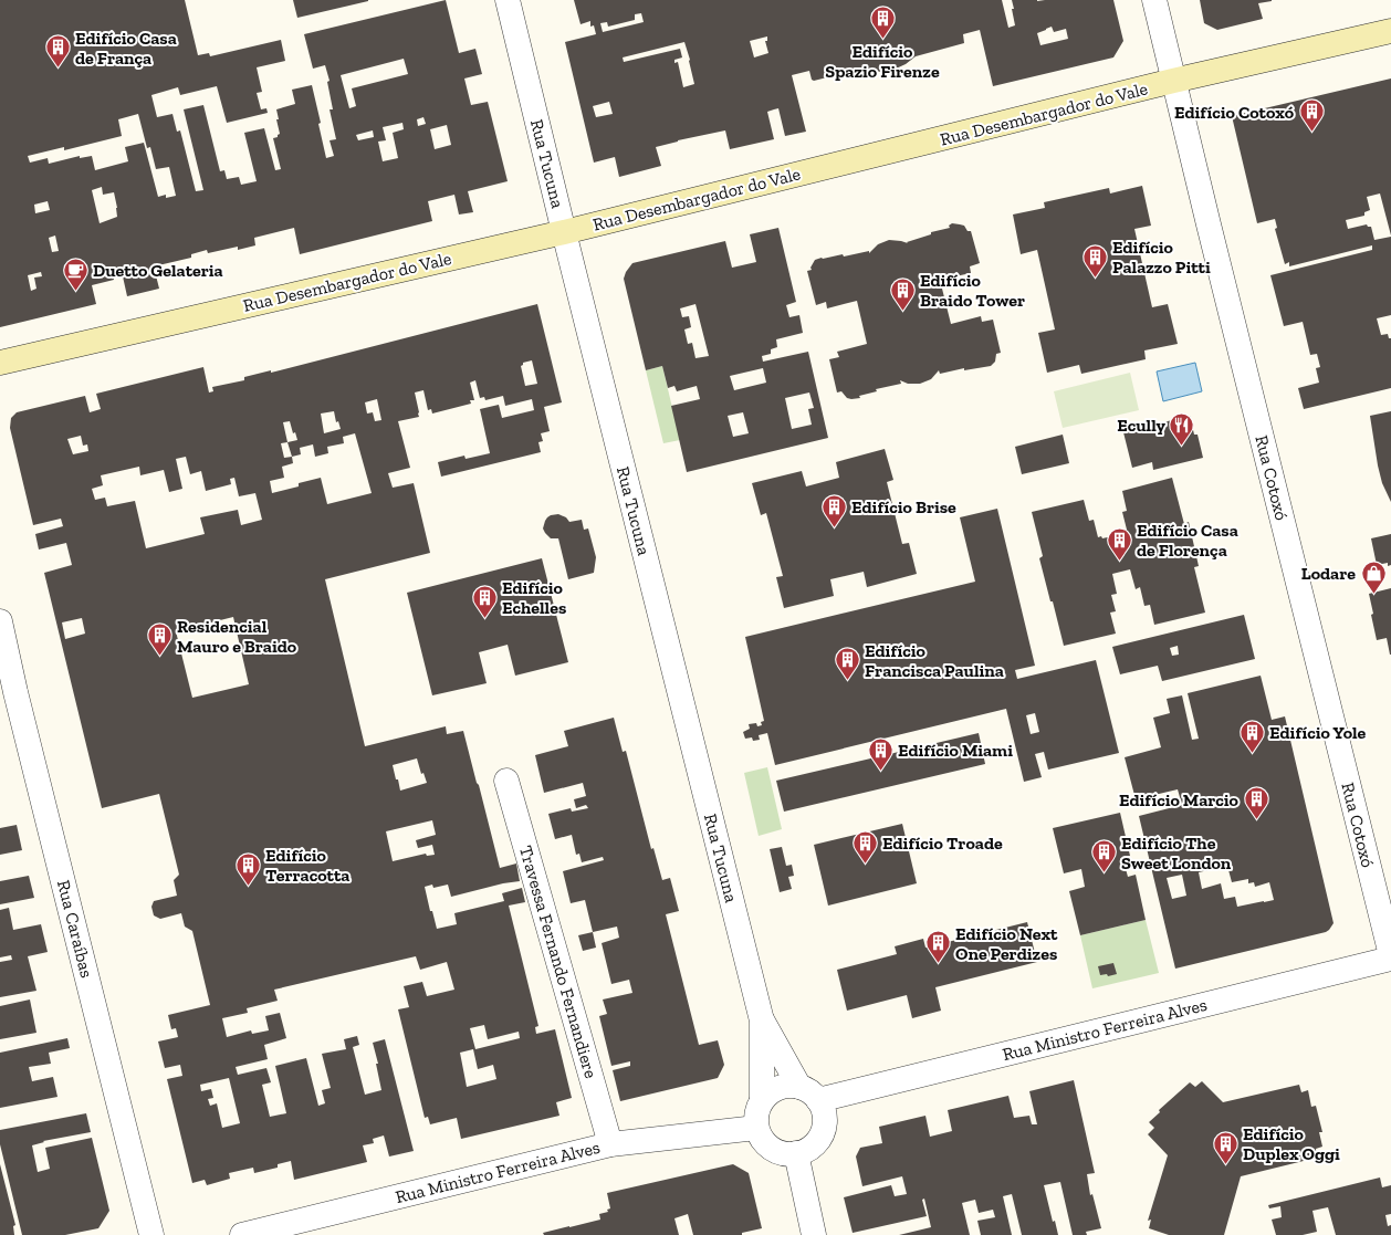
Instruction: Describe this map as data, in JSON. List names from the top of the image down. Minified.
{"streets":{"main road":["Rua Desembargador do Vale"],"street":["Rua Tucuna","Rua Cotoxó","Rua Caraíbas","Travessa Fernando Fernandiere","Rua Ministro Ferreira Alves"]},"crossings":[["Rua Desembargador do Vale","Rua Tucuna"],["Rua Desembargador do Vale","Rua Cotoxó"],["Rua Tucuna","Rua Ministro Ferreira Alves"],["Rua Cotoxó","Rua Ministro Ferreira Alves"],["Travessa Fernando Fernandiere","Rua Ministro Ferreira Alves"]],"places":{"building":["Edifício Spazio Firenze","Edifício Casa de França","Edifício Cotoxó","Edifício Palazzo Pitti","Edifício Braido Tower","Edifício Brise","Edifício Casa de Florença","Edifício Echelles","Residencial Mauro e Braido","Edifício Francisca Paulina","Edifício Yole","Edifício Miami","Edifício Marcio","Edifício Troade","Edifício The Sweet London","Edifício Terracotta","Edifício Next One Perdizes","Edifício Duplex Oggi"],"cafe":["Duetto Gelateria"],"restaurant":["Ecully"],"shop":["Lodare"]}}
